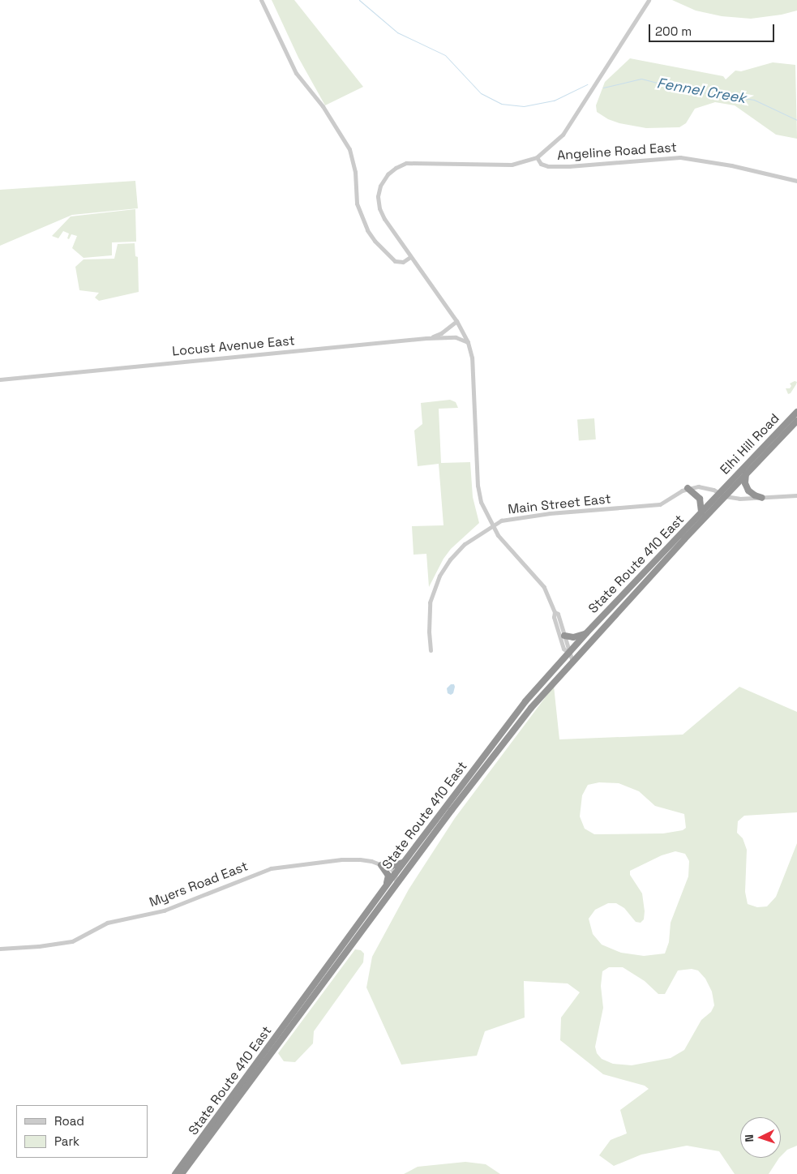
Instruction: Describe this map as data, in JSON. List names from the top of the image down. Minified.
{"streets":{"highway":["Elhi Hill Road","State Route 410 East"],"street":["Angeline Road East","Locust Avenue East","Main Street East","Myers Road East"]},"crossings":[["Elhi Hill Road","State Route 410 East"],["State Route 410 East","Myers Road East"]],"water":["Fennel Creek"],"legend":["Road","Park"],"scale_bar":"200 m","north":"left"}
